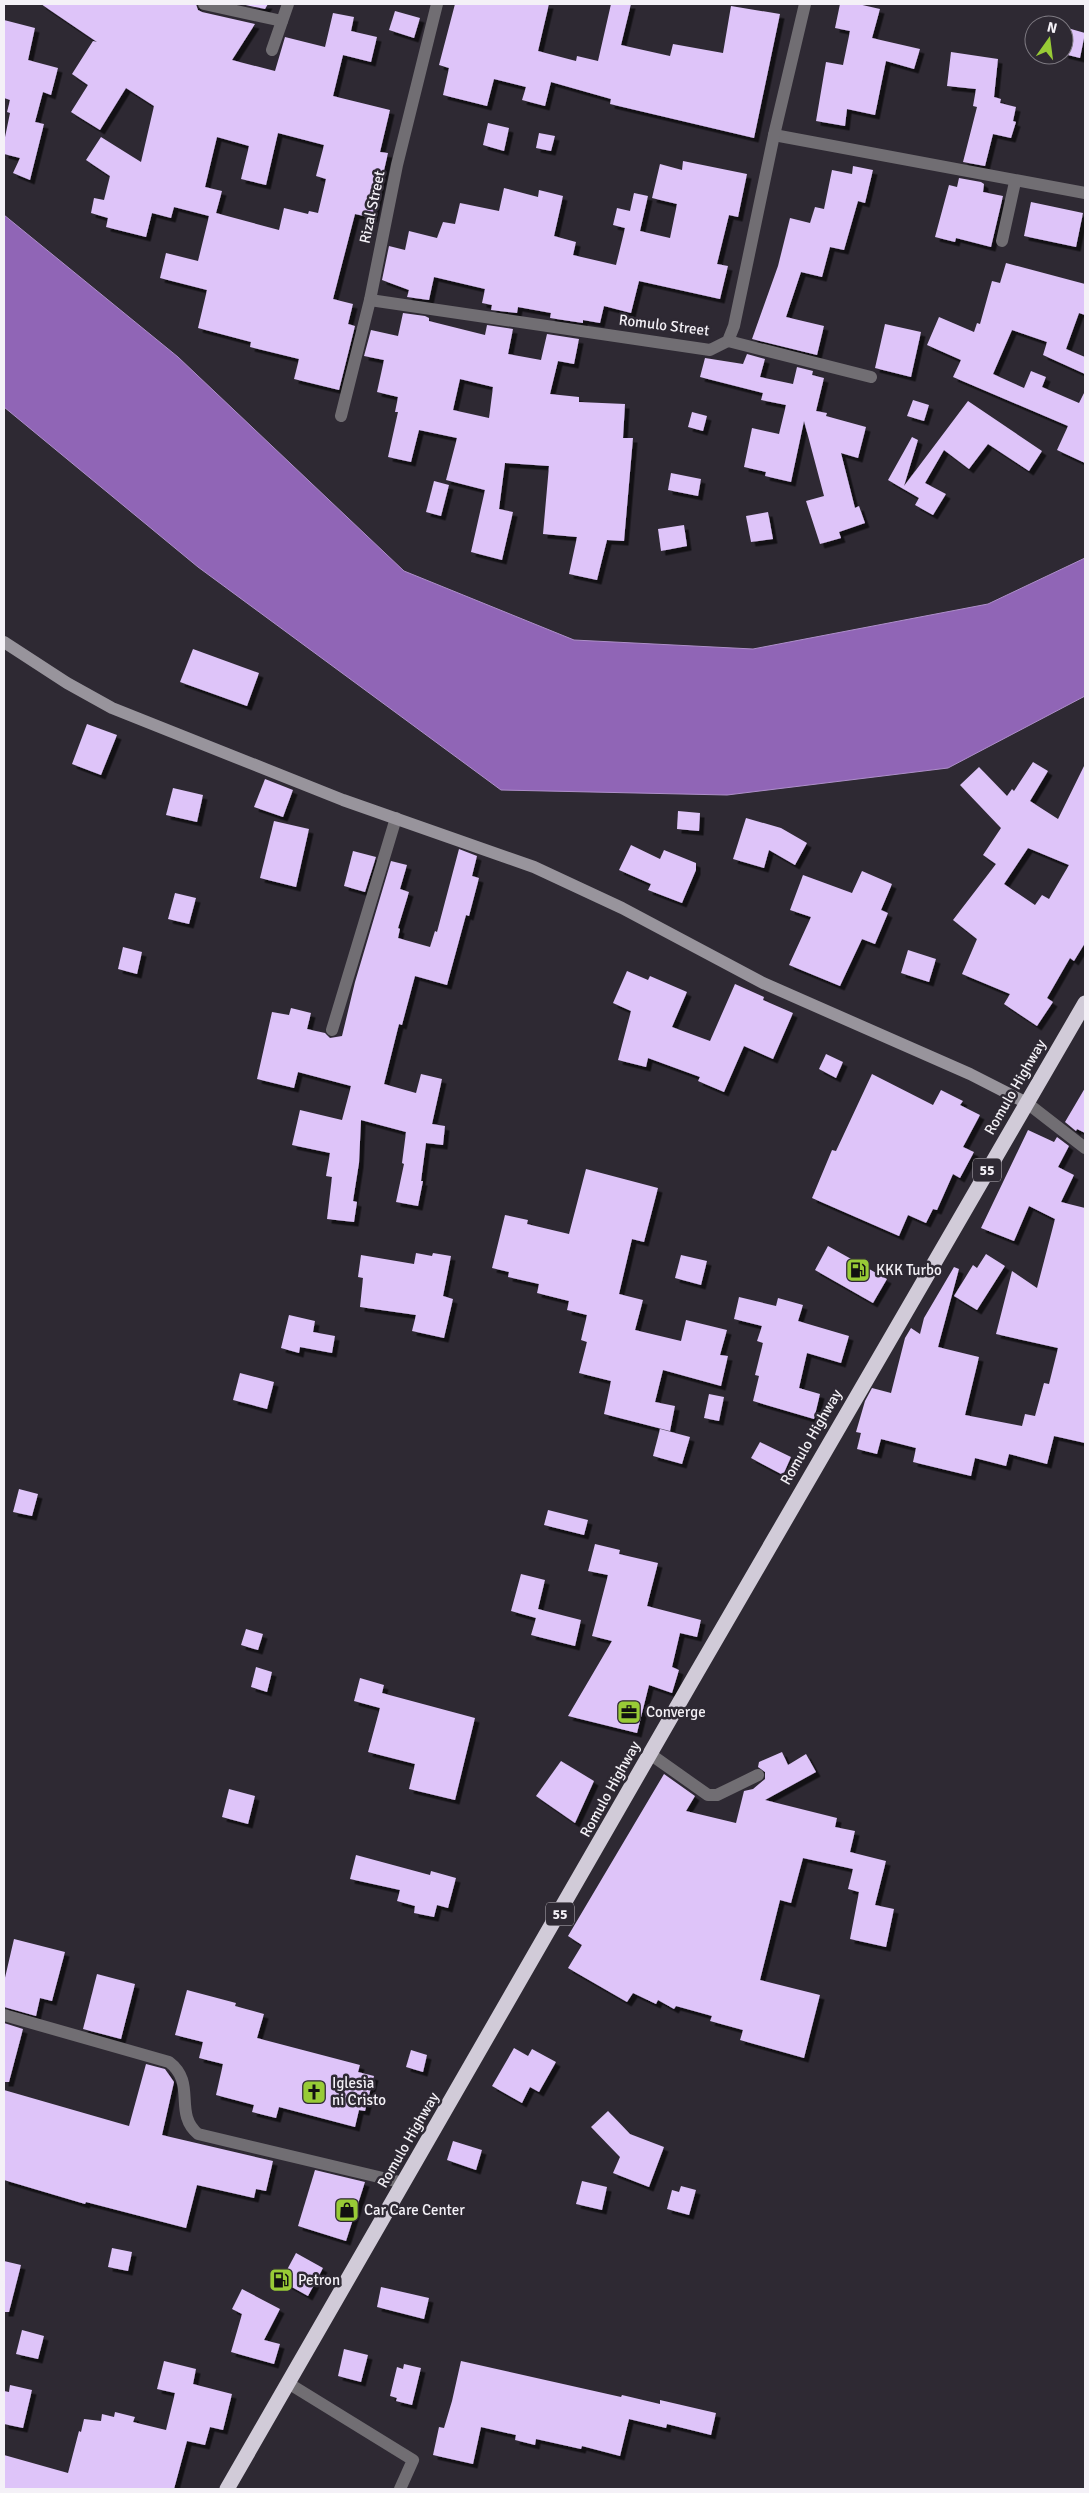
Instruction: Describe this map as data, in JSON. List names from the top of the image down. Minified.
{"streets":{"highway":["Romulo Highway","55"],"street":["Rizal Street","Romulo Street"]},"crossings":[["Rizal Street","Romulo Street"]],"places":{"fuel station":["KKK Turbo","Petron"],"office":["Converge"],"church":["Iglesia ni Cristo"],"shop":["Car Care Center"]},"north":"top"}
